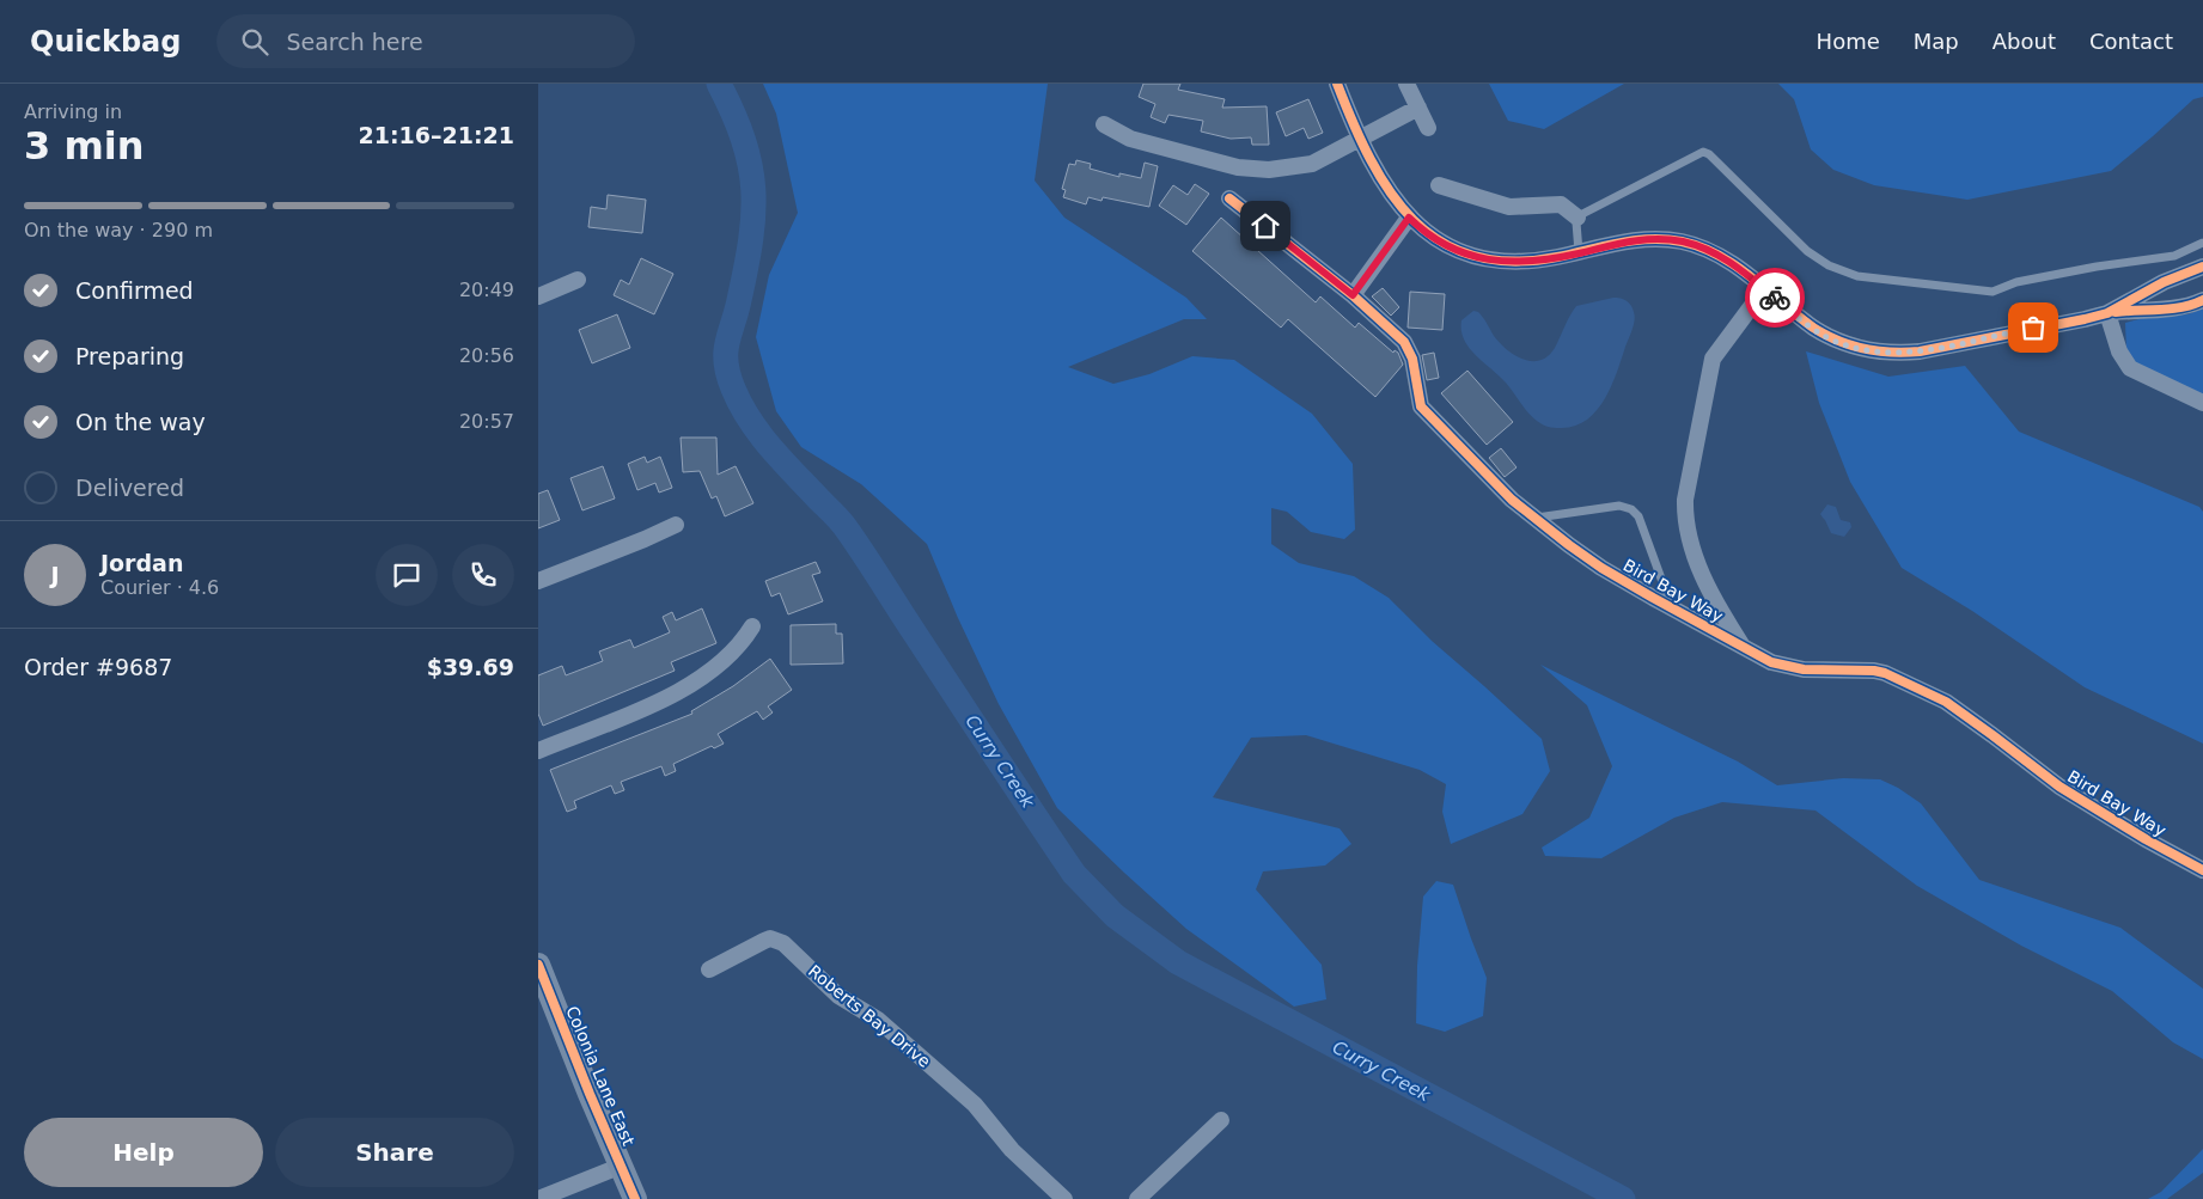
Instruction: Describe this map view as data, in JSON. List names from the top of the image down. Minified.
{"streets":{"street":["Bird Bay Way","Roberts Bay Drive","Colonia Lane East"]},"water":["Curry Creek"],"page":{"header":"Quickbag","search":"Search here","nav":["Home","Map","About","Contact"],"heading":["3 min","Arriving in","21:16–21:21"],"panel":["Jordan","Courier · 4.6","Order #9687","$39.69"],"bar":"On the way · 290 m","list":[["Confirmed","20:49"],["Preparing","20:56"],["On the way","20:57"],"Delivered"],"round":"J","buttons":["Help","Share"]}}
